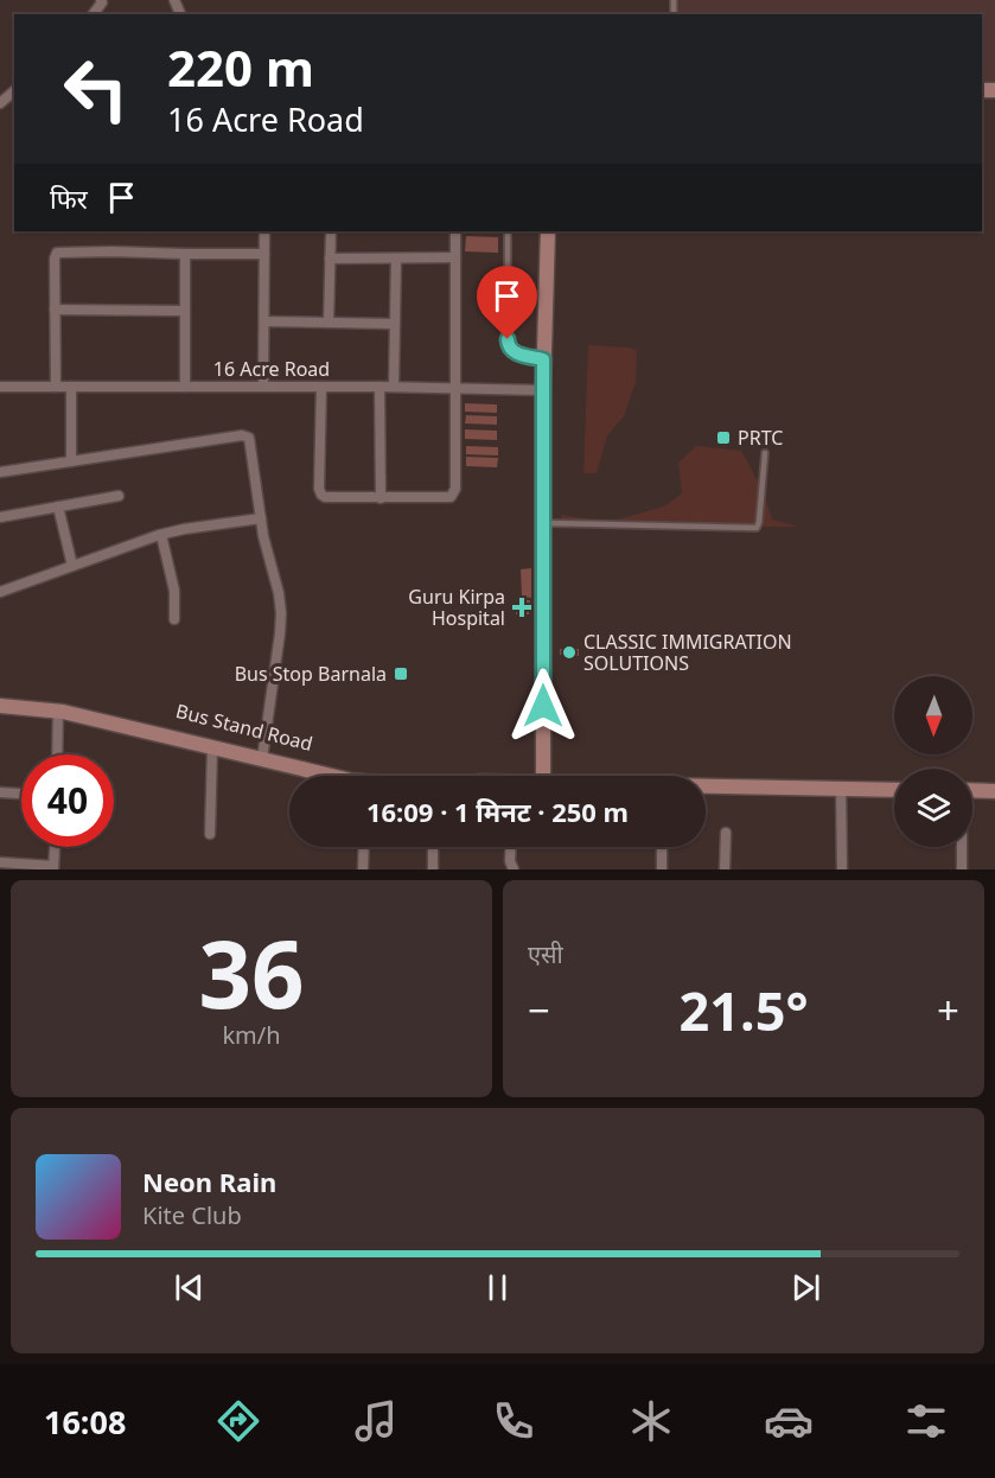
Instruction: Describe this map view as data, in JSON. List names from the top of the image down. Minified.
{"streets":{"street":["16 Acre Road","Bus Stand Road"]},"places":{"transit":["PRTC","Bus Stop Barnala"],"health":["Guru Kirpa Hospital"],"other":["CLASSIC IMMIGRATION SOLUTIONS"]},"north":"bottom","page":{"turn":["220 m","16 Acre Road"],"then":"फिर","limit":"40","trip":"16:09 · 1 मिनट · 250 m","tile":[["36","km/h"],"एसी"],"heat":["−","21.5°","+"],"song":["Neon Rain","Kite Club"],"tabs":"16:08"}}
